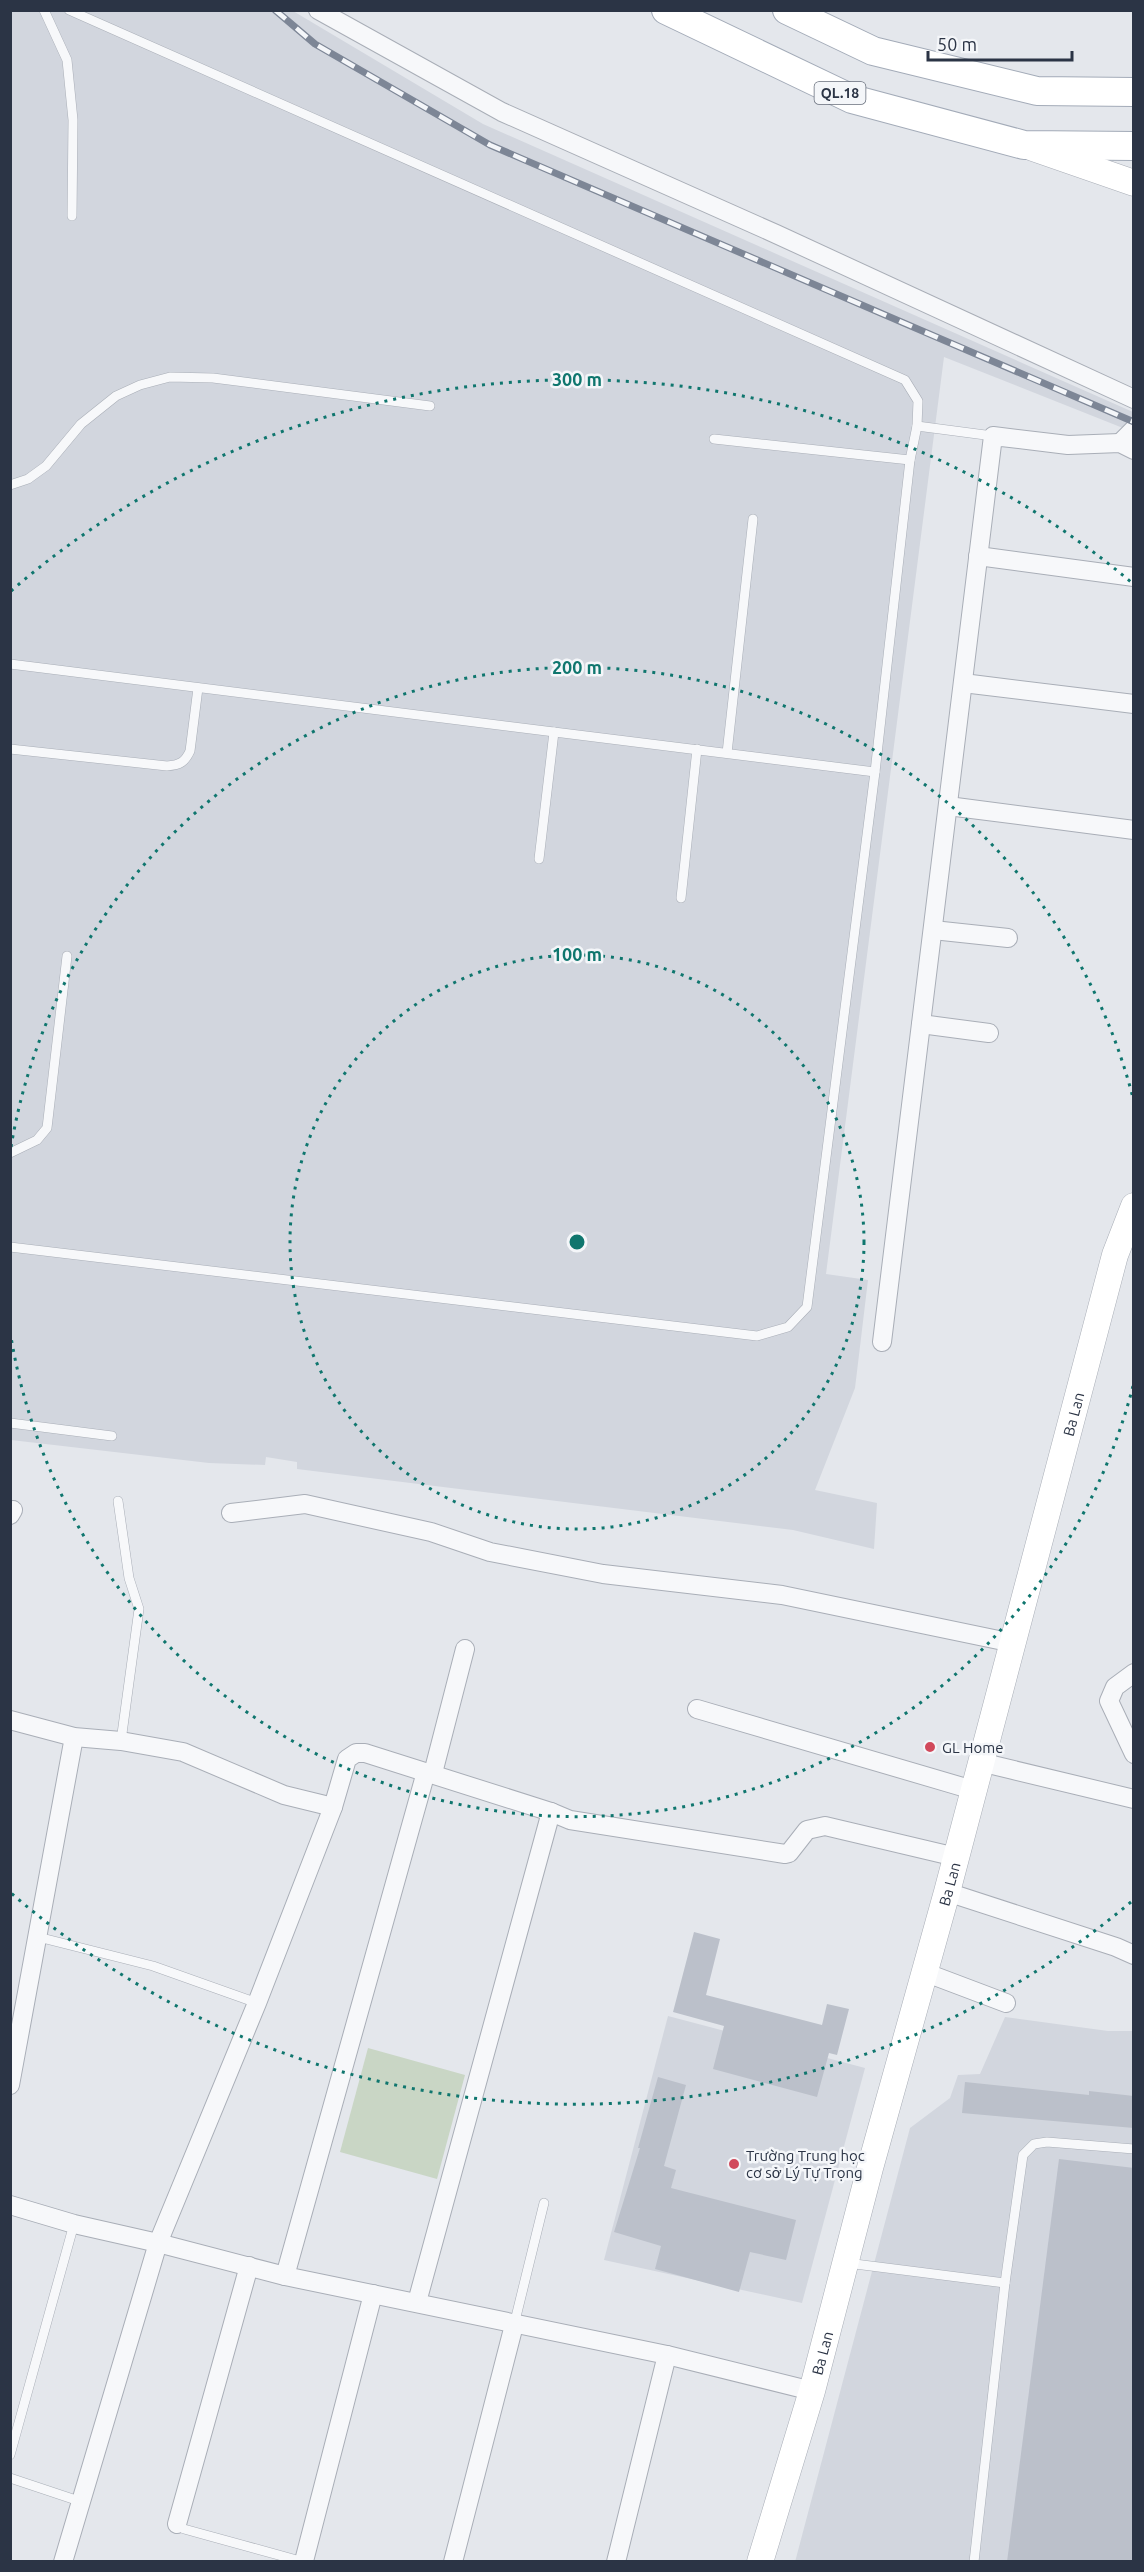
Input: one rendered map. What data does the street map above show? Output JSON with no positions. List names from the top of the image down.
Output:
{
  "streets": {
    "main road": ["QL.18"],
    "street": ["Ba Lan"]
  },
  "places": ["GL Home", "Trường Trung học cơ sở Lý Tự Trọng"],
  "scale_bar": "50 m",
  "rings": ["300 m", "200 m", "100 m"]
}
